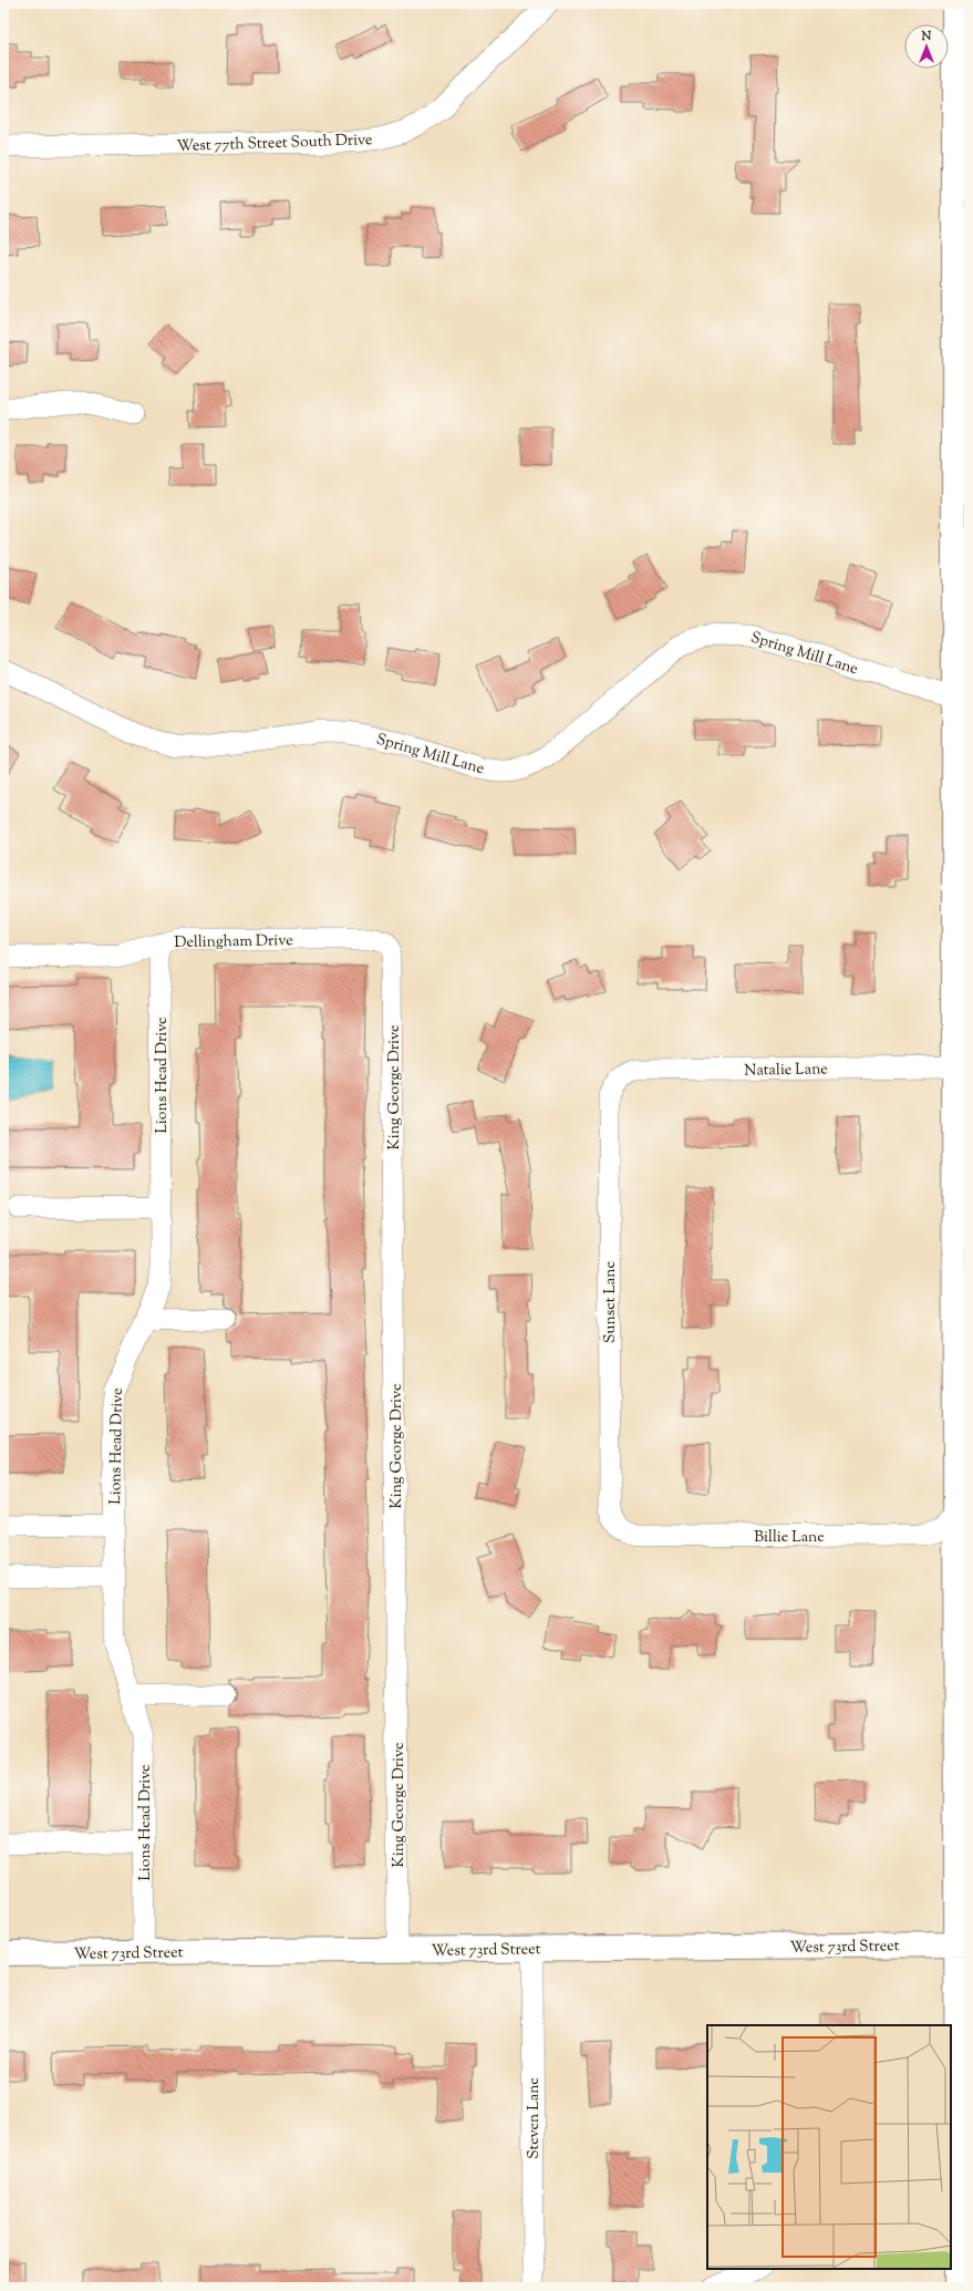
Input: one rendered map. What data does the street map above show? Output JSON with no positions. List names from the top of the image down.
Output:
{
  "streets": {
    "street": [
      "West 77th Street South Drive",
      "Spring Mill Lane",
      "Dellingham Drive",
      "Natalie Lane",
      "Lions Head Drive",
      "King George Drive",
      "Sunset Lane",
      "Billie Lane",
      "West 73rd Street",
      "Steven Lane"
    ]
  },
  "crossings": [
    ["Dellingham Drive", "Lions Head Drive"],
    ["Dellingham Drive", "King George Drive"],
    ["Natalie Lane", "Sunset Lane"],
    ["Lions Head Drive", "West 73rd Street"],
    ["King George Drive", "West 73rd Street"],
    ["Sunset Lane", "Billie Lane"],
    ["West 73rd Street", "Steven Lane"]
  ],
  "north": "top"
}
